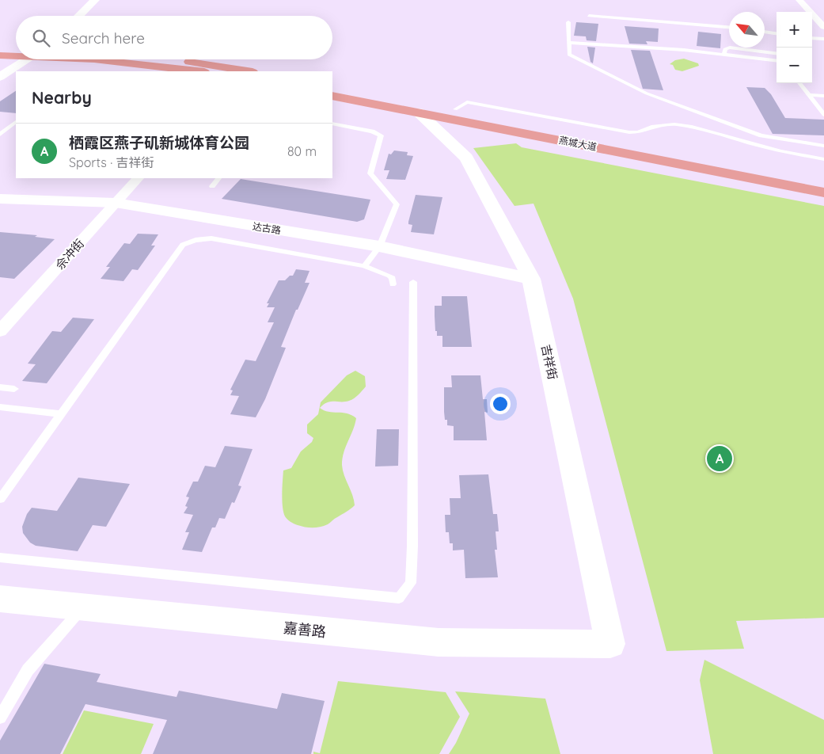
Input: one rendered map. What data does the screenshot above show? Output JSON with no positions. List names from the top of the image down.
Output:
{
  "streets": {
    "main road": ["燕城大道"],
    "street": [
      "达古路",
      "佘冲街",
      "吉祥街",
      "嘉善路"
    ]
  },
  "crossings": [
    ["燕城大道", "吉祥街"],
    ["达古路", "佘冲街"],
    ["达古路", "吉祥街"],
    ["吉祥街", "嘉善路"]
  ],
  "north": "top left",
  "page": {
    "map_buttons": ["+", "−"],
    "search": "Search here",
    "heading": "Nearby",
    "list": [
      {
        "mark": "A",
        "name": "栖霞区燕子矶新城体育公园",
        "note": "Sports · 吉祥街",
        "value": "80 m"
      }
    ],
    "pins": "A"
  }
}
